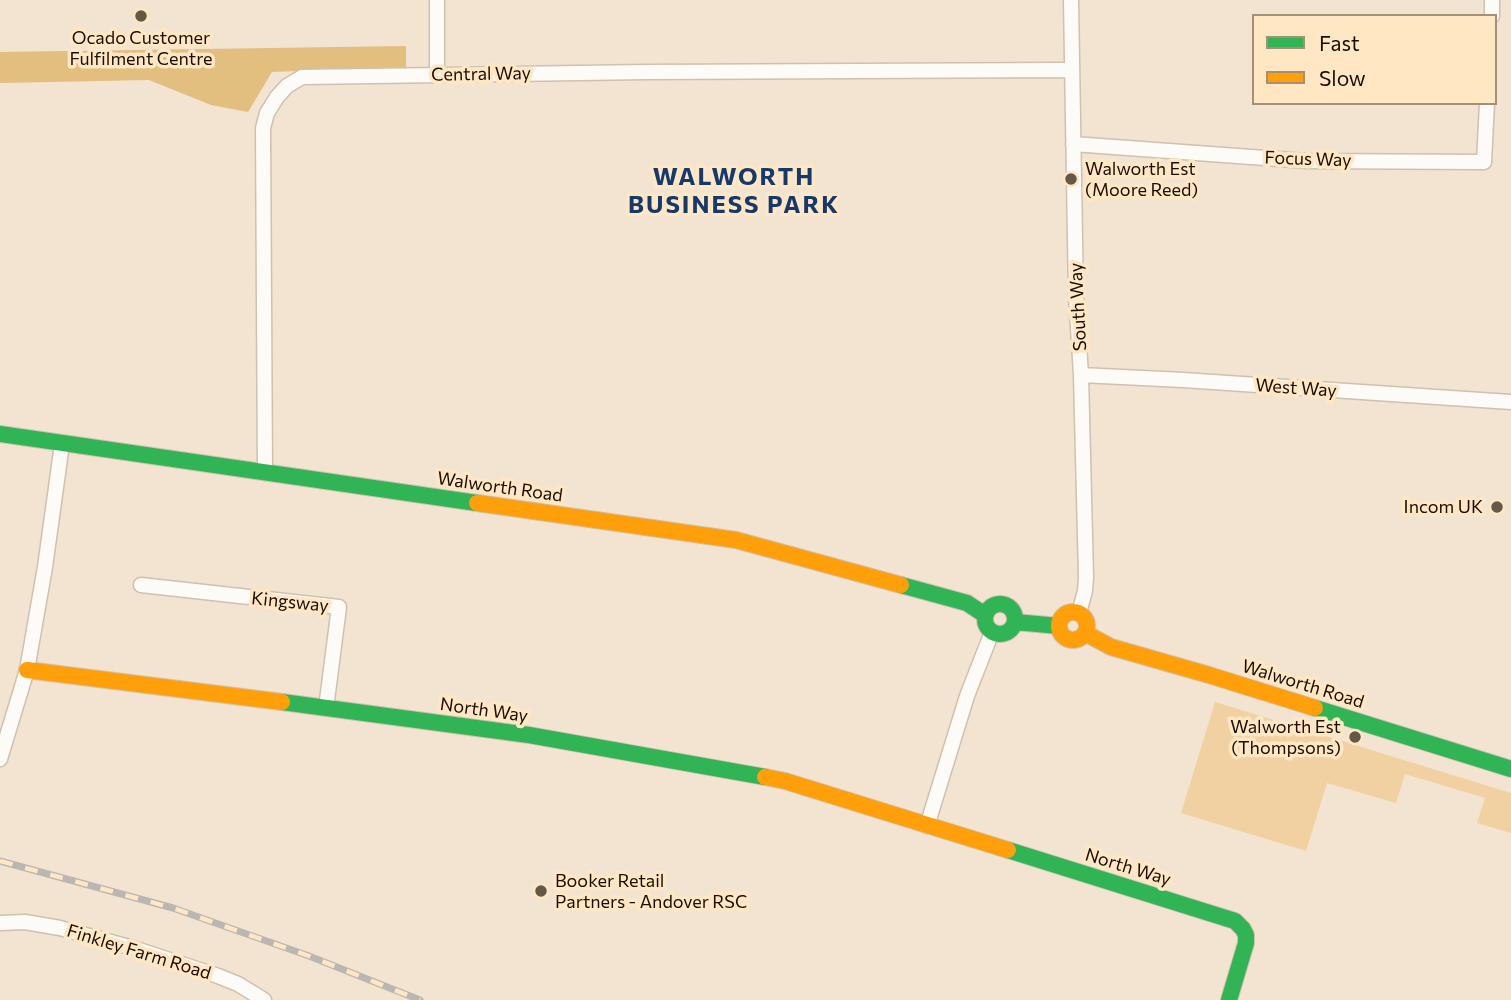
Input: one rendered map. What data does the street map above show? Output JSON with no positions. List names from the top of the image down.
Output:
{
  "streets": {
    "street": [
      "Central Way",
      "Focus Way",
      "South Way",
      "West Way",
      "Walworth Road",
      "Kingsway",
      "North Way",
      "Finkley Farm Road"
    ]
  },
  "crossings": [
    ["Central Way", "South Way"],
    ["Central Way", "Walworth Road"],
    ["Focus Way", "South Way"],
    ["South Way", "West Way"],
    ["South Way", "Walworth Road"],
    ["Kingsway", "North Way"]
  ],
  "districts": ["WALWORTH BUSINESS PARK"],
  "places": [
    "Ocado Customer Fulfilment Centre",
    "Walworth Est (Moore Reed)",
    "Incom UK",
    "Walworth Est (Thompsons)",
    "Booker Retail Partners - Andover RSC"
  ],
  "legend": ["Fast", "Slow"]
}
